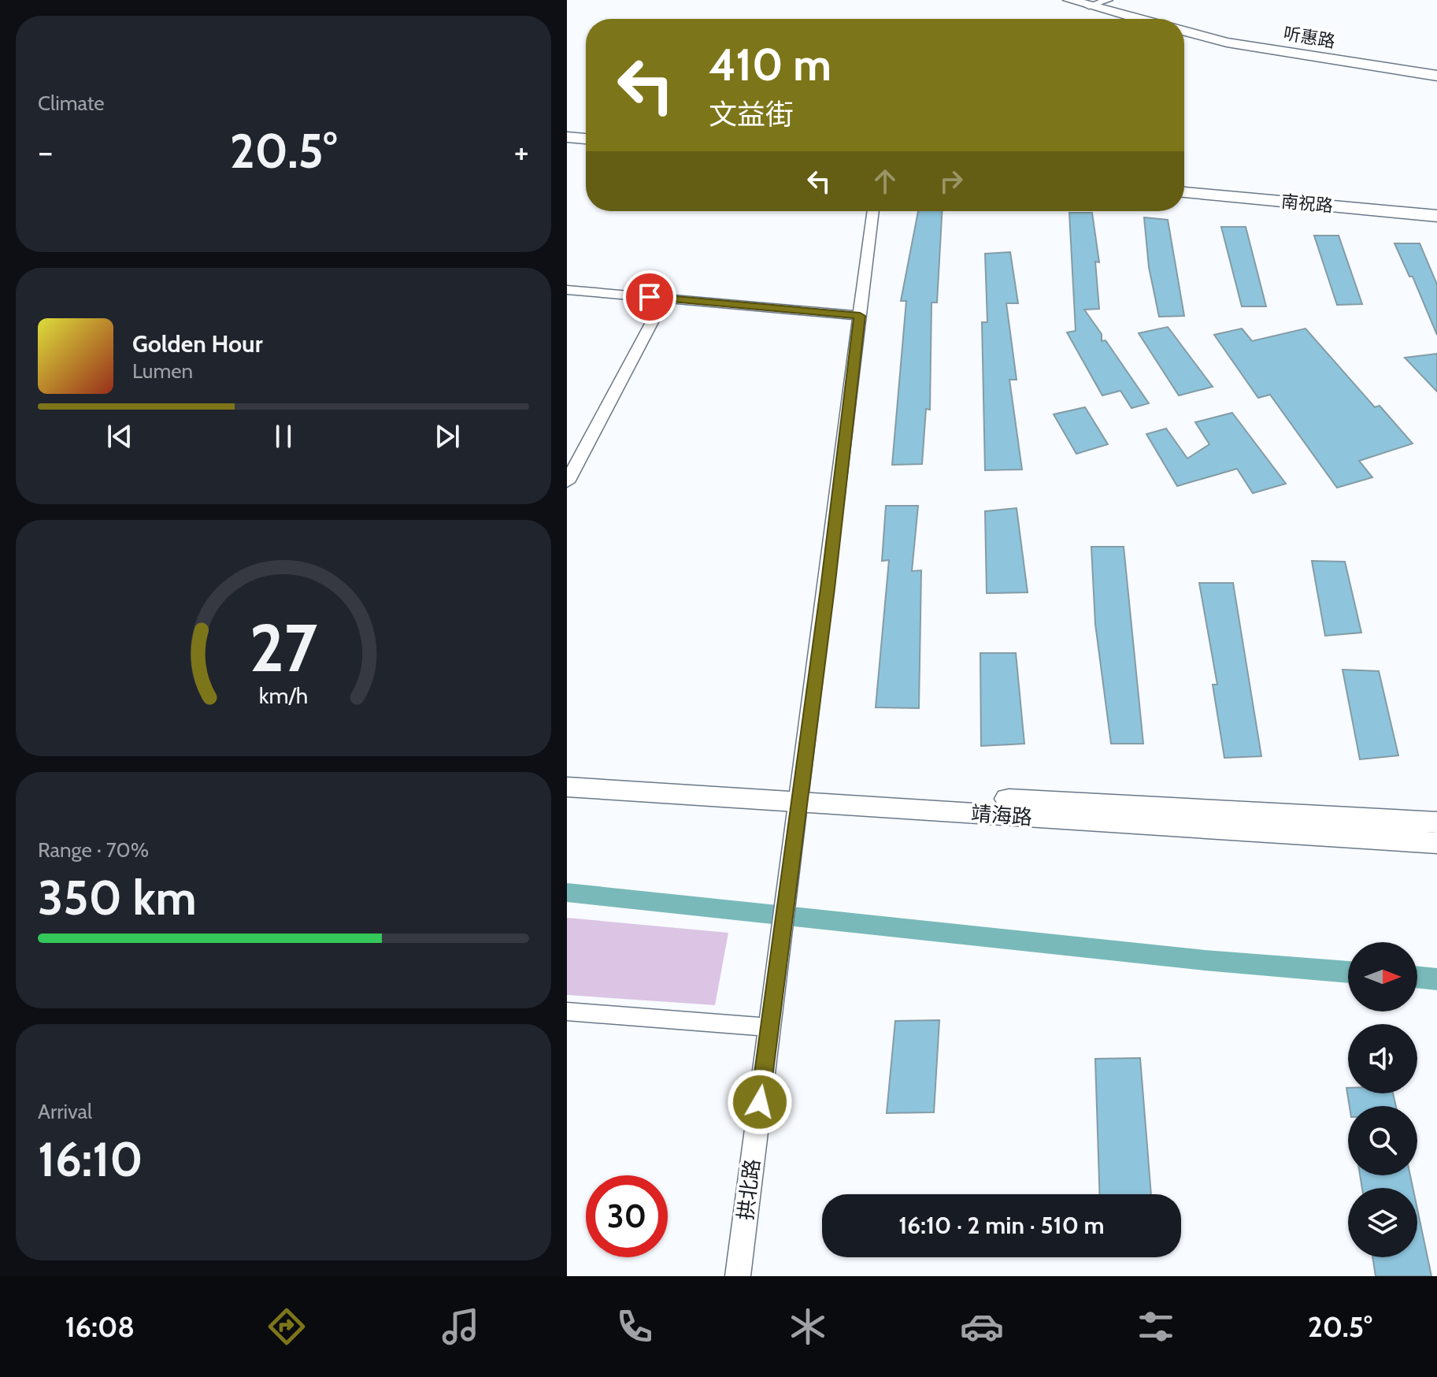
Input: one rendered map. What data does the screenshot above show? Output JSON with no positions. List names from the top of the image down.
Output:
{
  "streets": {
    "street": [
      "听惠路",
      "南祝路",
      "靖海路",
      "拱北路"
    ]
  },
  "crossings": [
    ["靖海路", "拱北路"]
  ],
  "north": "right",
  "page": {
    "tile": [
      "Climate",
      ["Range · 70%", "350 km"],
      ["Arrival", "16:10"]
    ],
    "turn": ["410 m", "文益街"],
    "heat": ["−", "20.5°", "+"],
    "song": ["Golden Hour", "Lumen"],
    "limit": "30",
    "trip": "16:10 · 2 min · 510 m",
    "tabs": ["16:08", "20.5°"],
    "gauge": ["27", "km/h"]
  }
}
